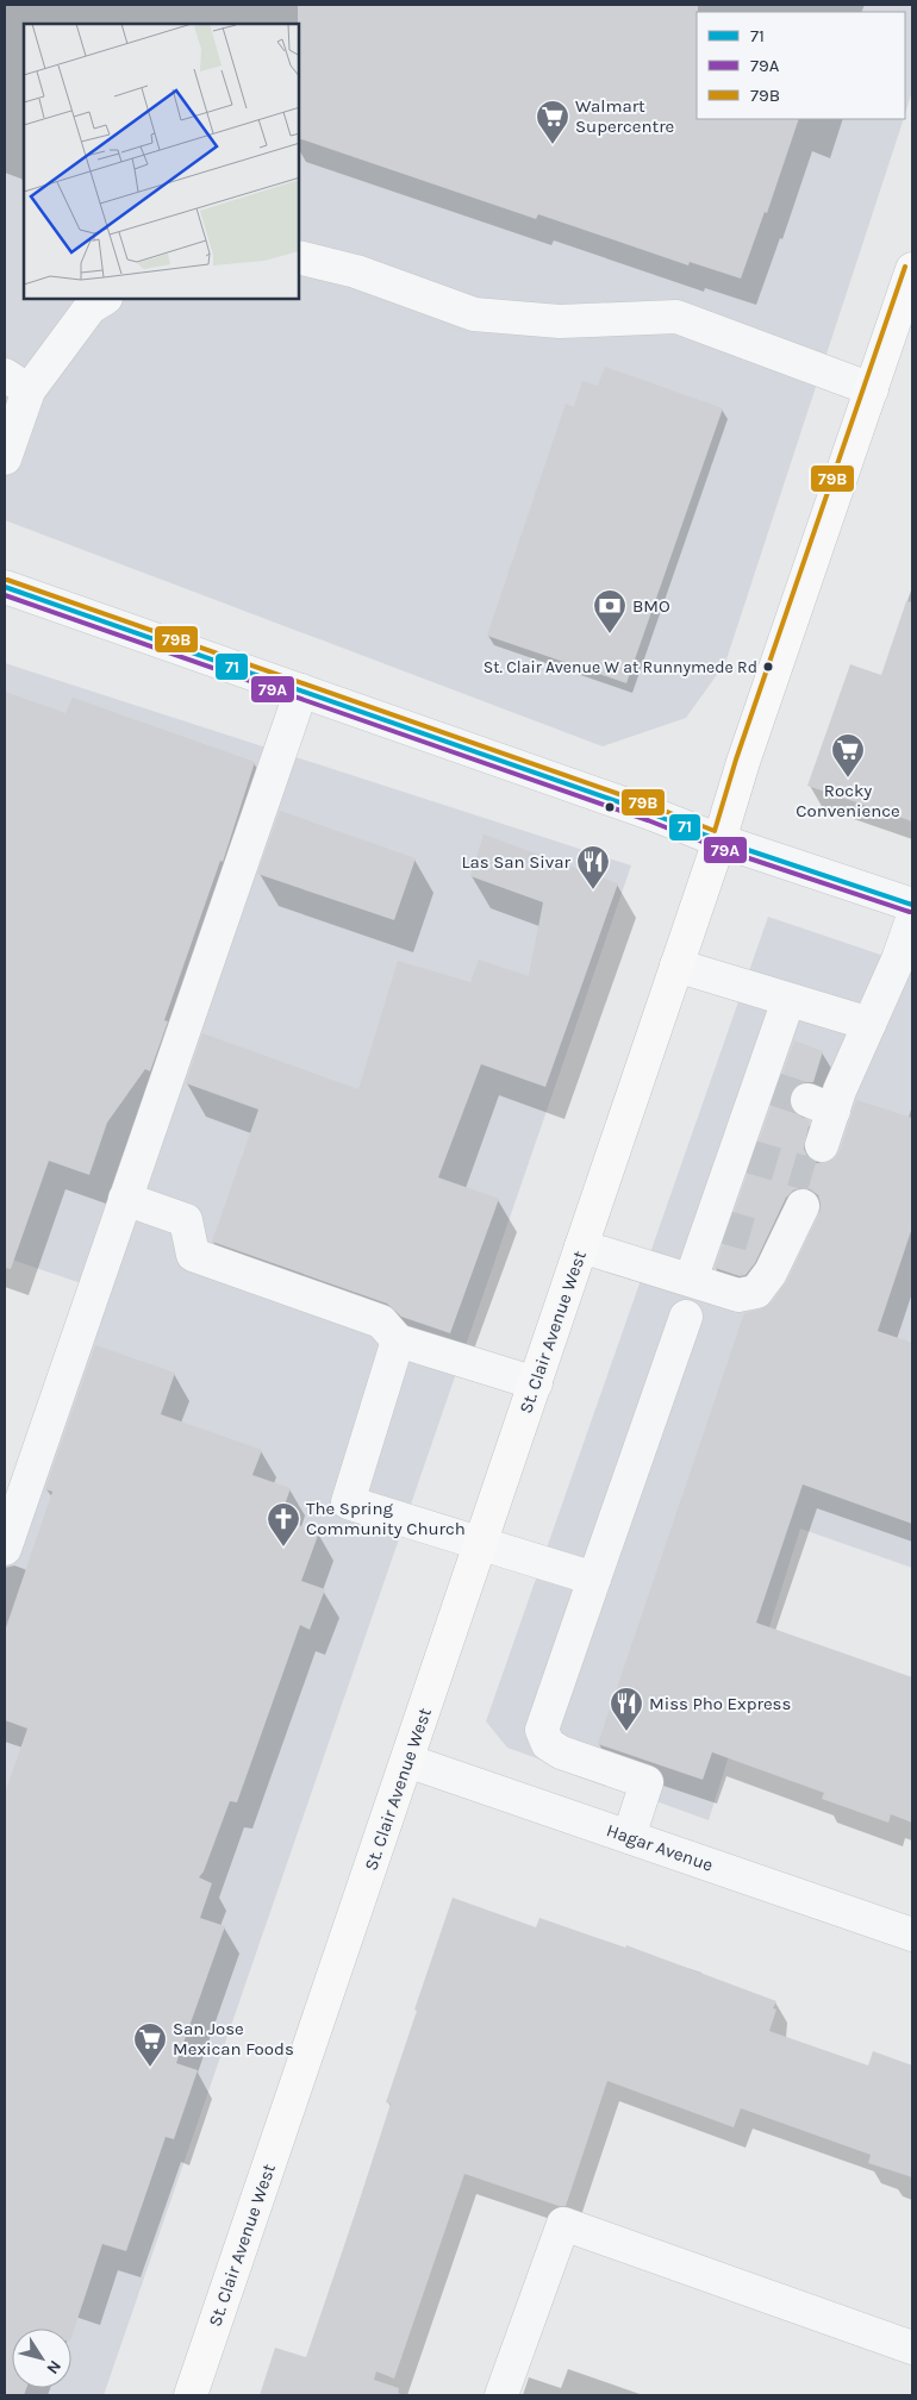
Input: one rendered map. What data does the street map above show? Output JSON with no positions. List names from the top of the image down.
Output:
{
  "streets": {
    "main road": ["St. Clair Avenue West"],
    "street": ["Hagar Avenue"]
  },
  "crossings": [
    ["St. Clair Avenue West", "Hagar Avenue"]
  ],
  "places": {
    "supermarket": ["Walmart Supercentre", "Rocky Convenience", "San Jose Mexican Foods"],
    "bank": ["BMO"],
    "other": ["St. Clair Avenue W at Runnymede Rd"],
    "restaurant": ["Las San Sivar", "Miss Pho Express"],
    "church": ["The Spring Community Church"]
  },
  "lines": ["transit line 79B", "transit line 71", "transit line 79A"],
  "legend": ["71", "79A", "79B"],
  "north": "bottom right"
}
